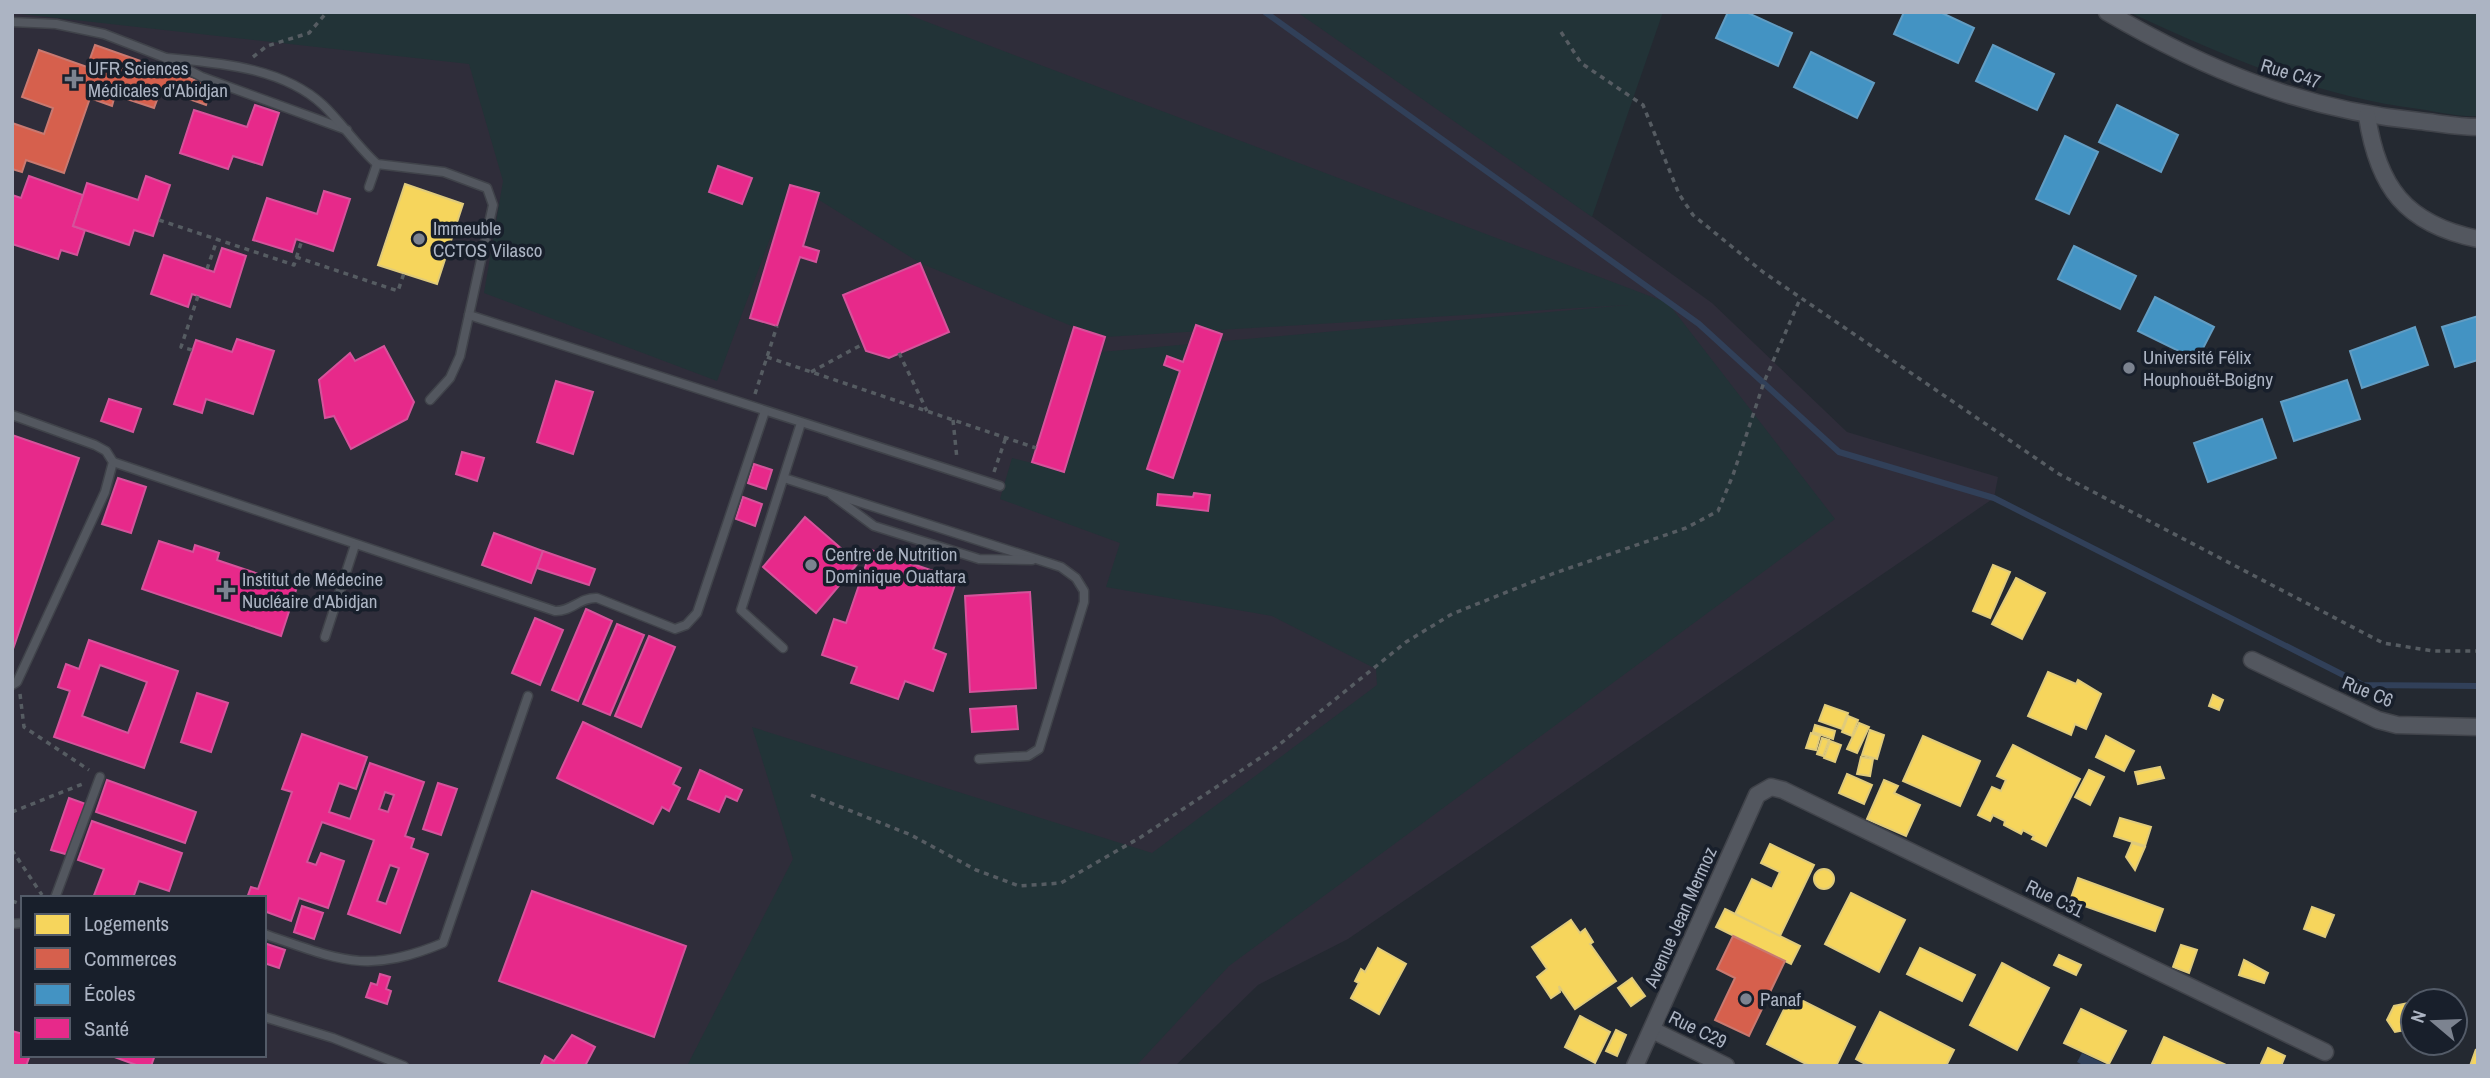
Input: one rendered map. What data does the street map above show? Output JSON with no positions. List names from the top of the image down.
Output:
{
  "streets": {
    "street": [
      "Rue C47",
      "Rue C6",
      "Rue C31",
      "Avenue Jean Mermoz",
      "Rue C29"
    ]
  },
  "crossings": [
    ["Rue C31", "Avenue Jean Mermoz"],
    ["Avenue Jean Mermoz", "Rue C29"]
  ],
  "places": {
    "health": ["UFR Sciences Médicales d'Abidjan", "Institut de Médecine Nucléaire d'Abidjan"],
    "other": [
      "Immeuble CCTOS Vilasco",
      "Université Félix Houphouët-Boigny",
      "Centre de Nutrition Dominique Ouattara",
      "Panaf"
    ]
  },
  "legend": [
    "Logements",
    "Commerces",
    "Écoles",
    "Santé"
  ],
  "north": "left"
}
